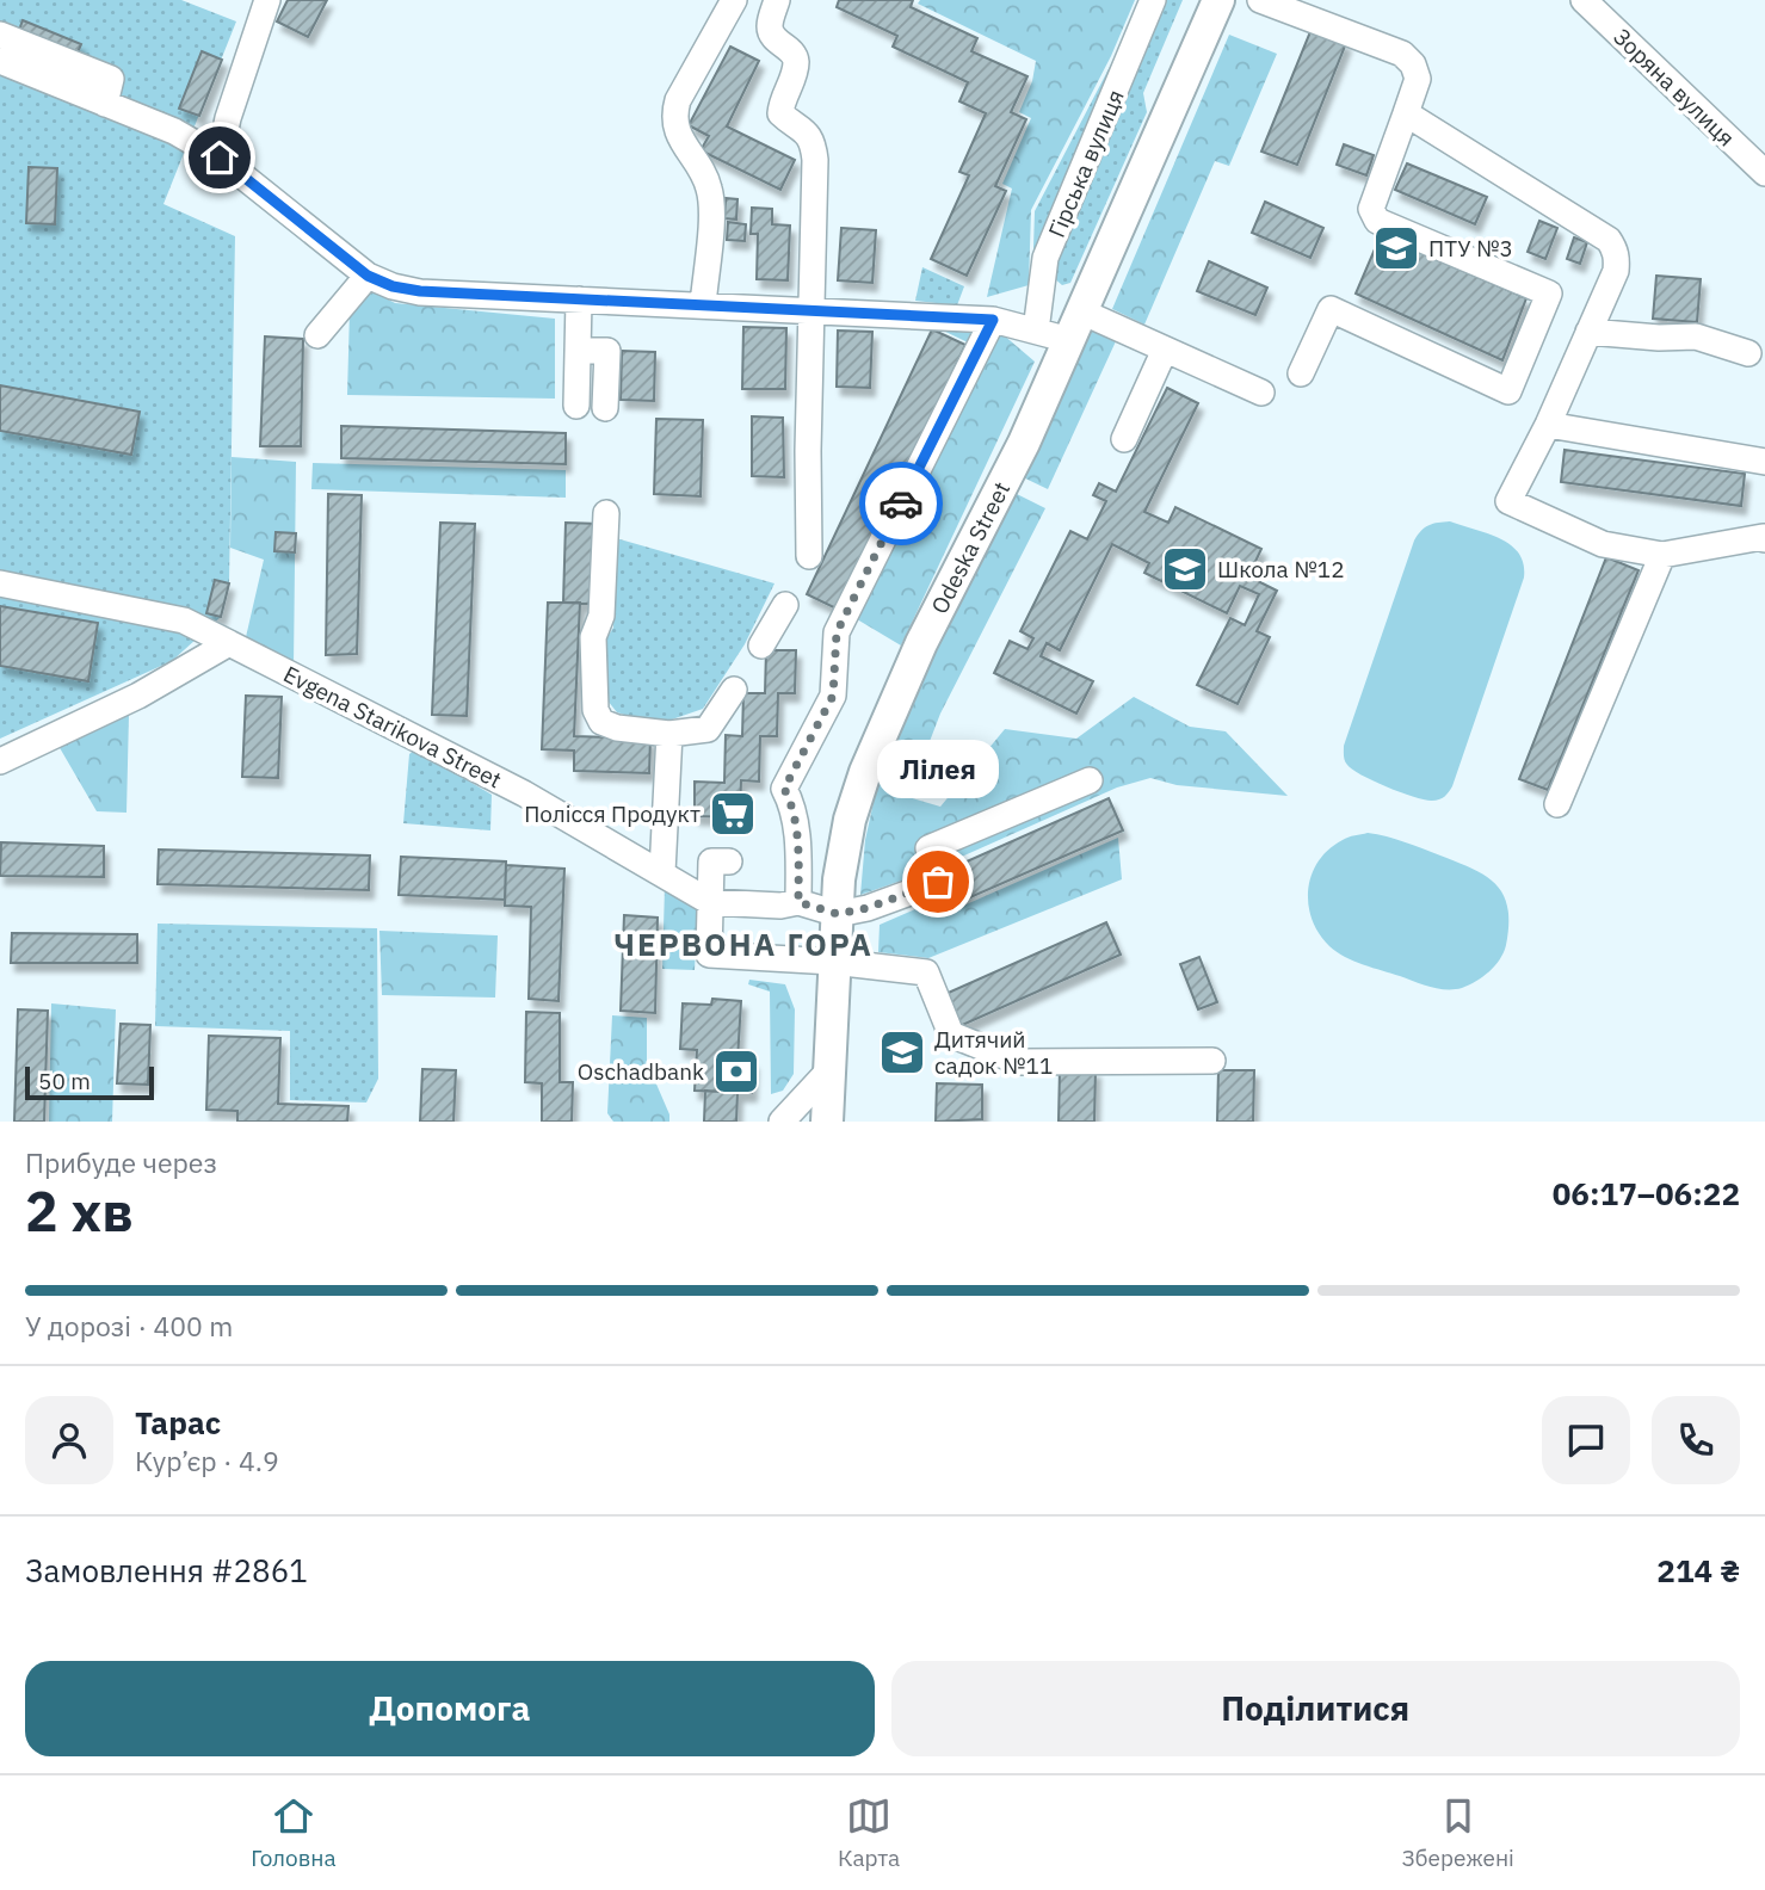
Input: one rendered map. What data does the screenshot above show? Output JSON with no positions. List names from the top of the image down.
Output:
{
  "streets": {
    "main road": ["Odeska Street"],
    "street": ["Зоряна вулиця", "Гірська вулиця", "Evgena Starikova Street"]
  },
  "crossings": [
    ["Odeska Street", "Evgena Starikova Street"]
  ],
  "districts": ["ЧЕРВОНА ГОРА"],
  "places": {
    "school or university": ["ПТУ №3", "Школа №12", "Дитячий садок №11"],
    "supermarket": ["Полісся Продукт"],
    "other": ["Лілея"],
    "bank": ["Oschadbank"]
  },
  "scale_bar": "50 m",
  "page": {
    "bubble": "Лілея",
    "scale": "50 m",
    "heading": ["2 хв", "Прибуде через", "06:17–06:22"],
    "panel": [
      "Тарас",
      "Кур’єр · 4.9",
      "Замовлення #2861",
      "214 ₴"
    ],
    "bar": "У дорозі · 400 m",
    "buttons": ["Допомога", "Поділитися"],
    "tabs": ["Головна", "Карта", "Збережені"]
  }
}
